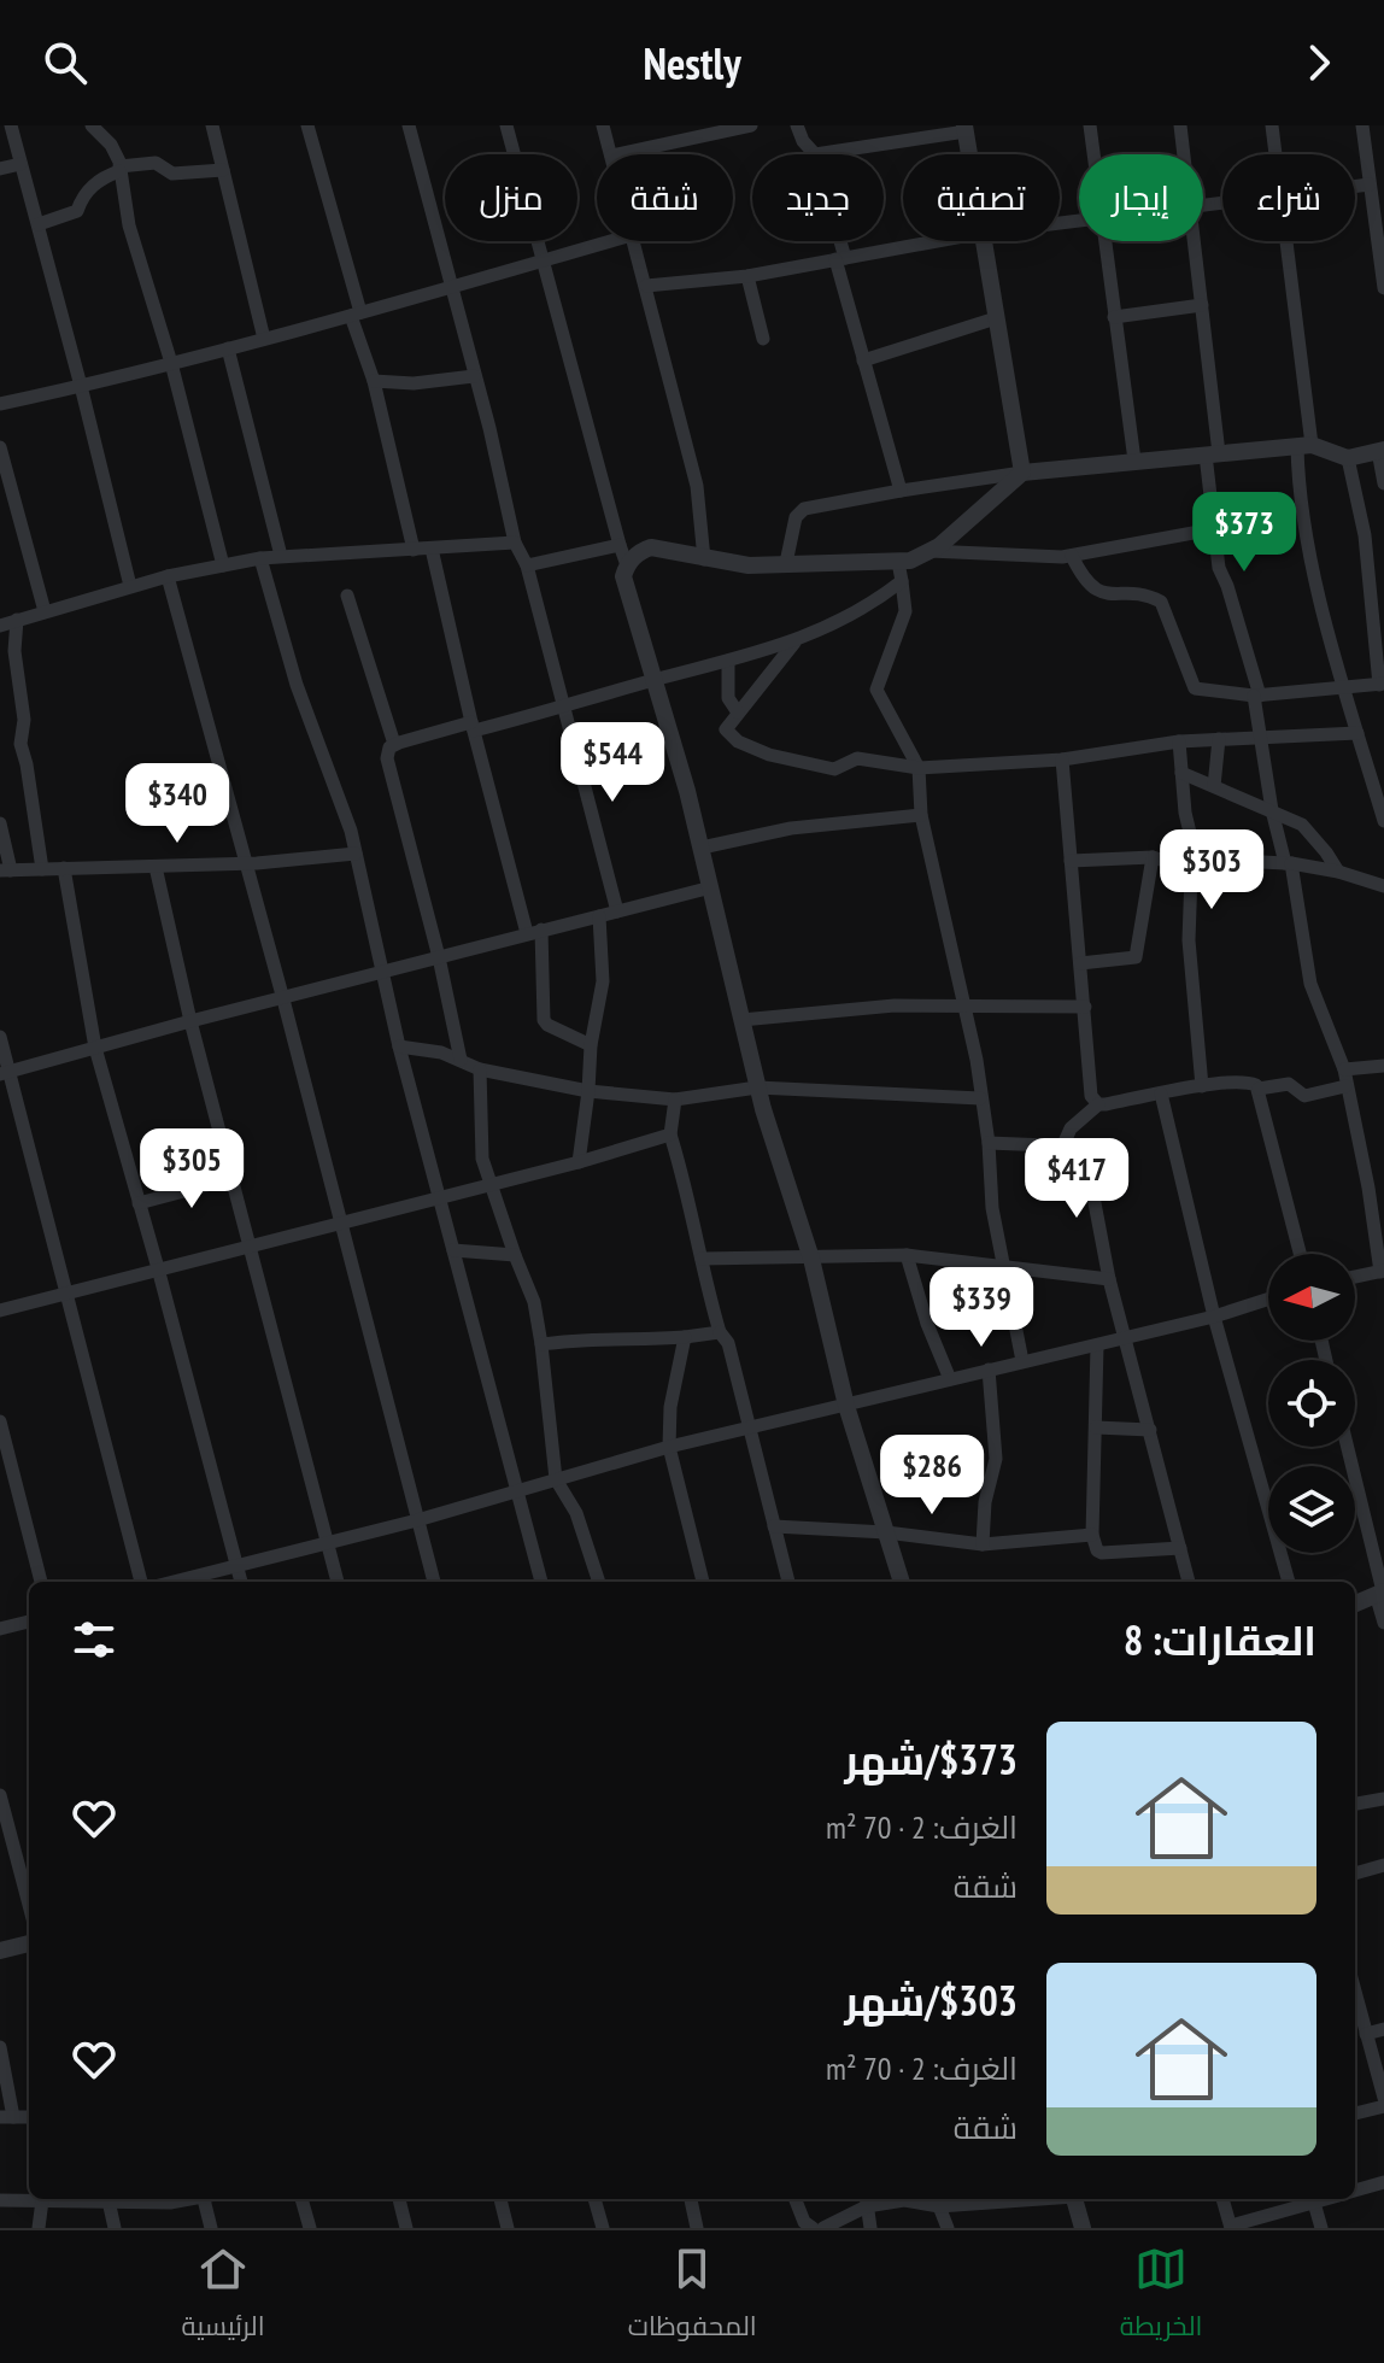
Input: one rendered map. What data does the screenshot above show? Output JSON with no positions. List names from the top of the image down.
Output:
{
  "north": "left",
  "page": {
    "header": "Nestly",
    "chip": [
      "شراء",
      "إيجار",
      "تصفية",
      "جديد",
      "شقة",
      "منزل"
    ],
    "price": [
      "$373",
      "$544",
      "$340",
      "$303",
      "$305",
      "$417",
      "$339",
      "$286"
    ],
    "heading": "العقارات: 8",
    "list": [
      {
        "name": "$373/شهر",
        "note": "الغرف: 2 · 70 m² · شقة"
      },
      {
        "name": "$303/شهر",
        "note": "الغرف: 2 · 70 m² · شقة"
      }
    ],
    "tabs": ["الخريطة", "المحفوظات", "الرئيسية"]
  }
}
